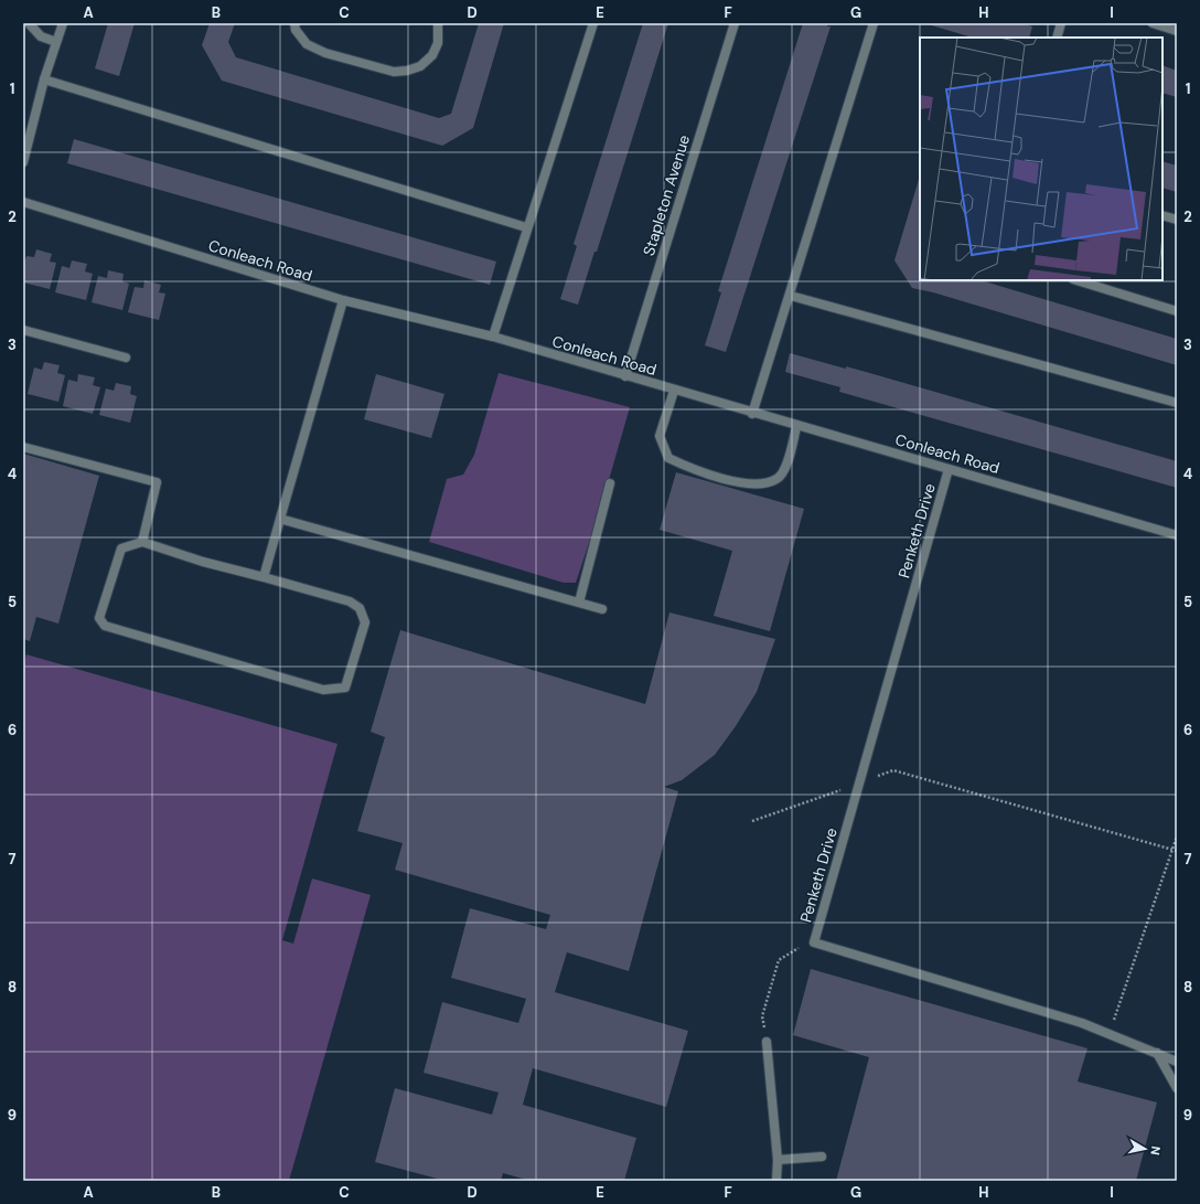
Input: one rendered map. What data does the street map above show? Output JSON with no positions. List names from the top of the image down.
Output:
{
  "streets": {
    "street": ["Stapleton Avenue", "Conleach Road", "Penketh Drive"]
  },
  "crossings": [
    ["Stapleton Avenue", "Conleach Road"],
    ["Conleach Road", "Penketh Drive"]
  ],
  "north": "right",
  "grid": {
    "columns": [
      "A",
      "B",
      "C",
      "D",
      "E",
      "F",
      "G",
      "H",
      "I"
    ],
    "rows": [
      "1",
      "2",
      "3",
      "4",
      "5",
      "6",
      "7",
      "8",
      "9"
    ]
  }
}
